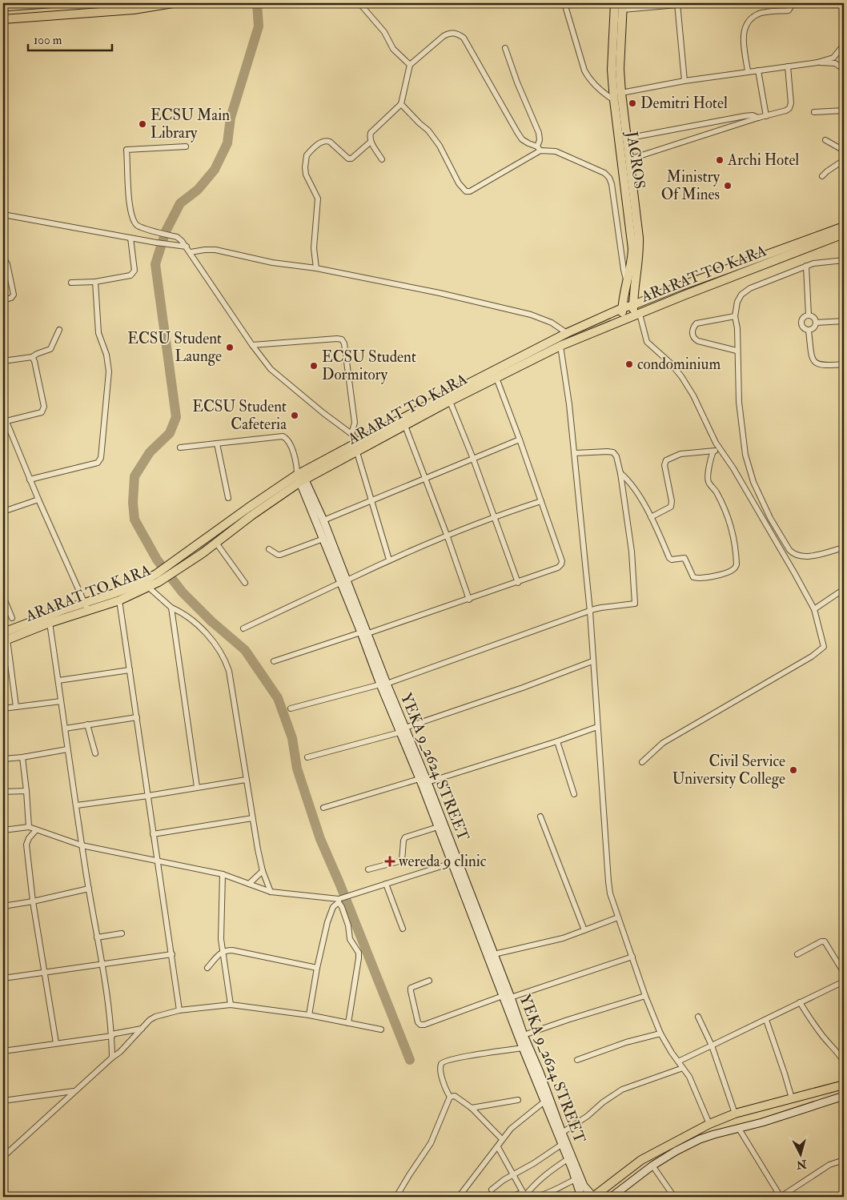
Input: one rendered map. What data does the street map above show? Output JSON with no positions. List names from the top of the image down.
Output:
{
  "streets": {
    "main road": ["JACROS", "ARARAT TO KARA", "YEKA 9_2624 STREET"]
  },
  "crossings": [
    ["JACROS", "ARARAT TO KARA"],
    ["ARARAT TO KARA", "YEKA 9_2624 STREET"]
  ],
  "places": {
    "other": [
      "Demitri Hotel",
      "ECSU Main Library",
      "Archi Hotel",
      "Ministry Of Mines",
      "ECSU Student Launge",
      "condominium",
      "ECSU Student Dormitory",
      "ECSU Student Cafeteria",
      "Civil Service University College"
    ],
    "health": ["wereda 9 clinic"]
  },
  "scale_bar": "100 m",
  "north": "bottom"
}
